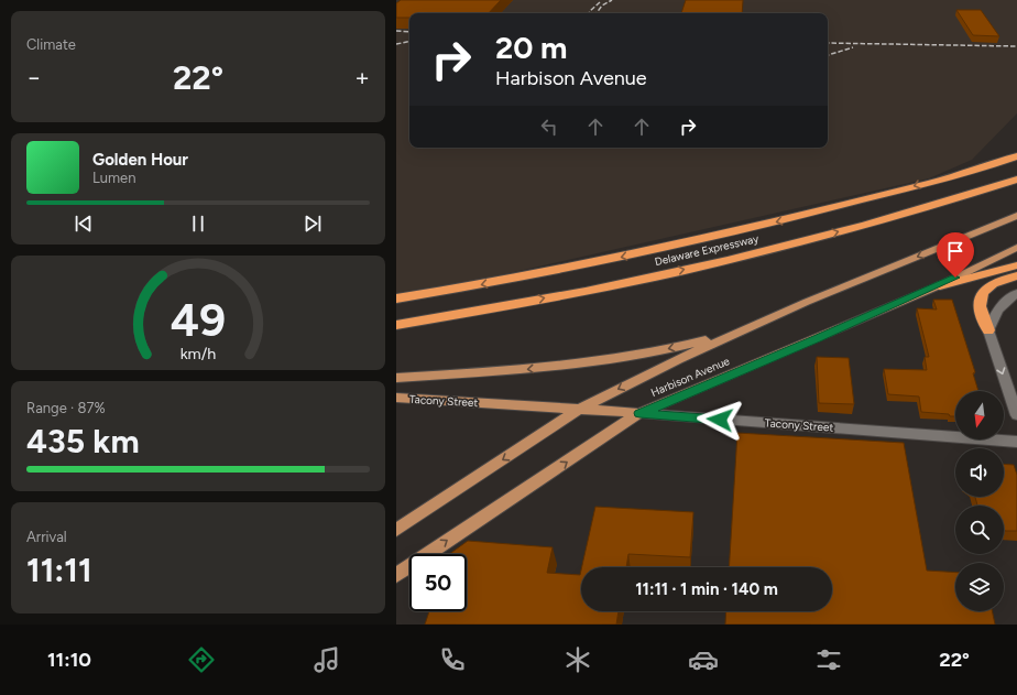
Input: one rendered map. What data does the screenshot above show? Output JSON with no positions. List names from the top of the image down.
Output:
{
  "streets": {
    "highway": ["Delaware Expressway"],
    "main road": ["Harbison Avenue", "Tacony Street"]
  },
  "crossings": [
    ["Harbison Avenue", "Tacony Street"]
  ],
  "north": "bottom",
  "page": {
    "tile": [
      "Climate",
      ["Range · 87%", "435 km"],
      ["Arrival", "11:11"]
    ],
    "turn": ["20 m", "Harbison Avenue"],
    "heat": ["−", "22°", "+"],
    "song": ["Golden Hour", "Lumen"],
    "limit": "50",
    "trip": "11:11 · 1 min · 140 m",
    "tabs": ["11:10", "22°"],
    "gauge": ["49", "km/h"]
  }
}
